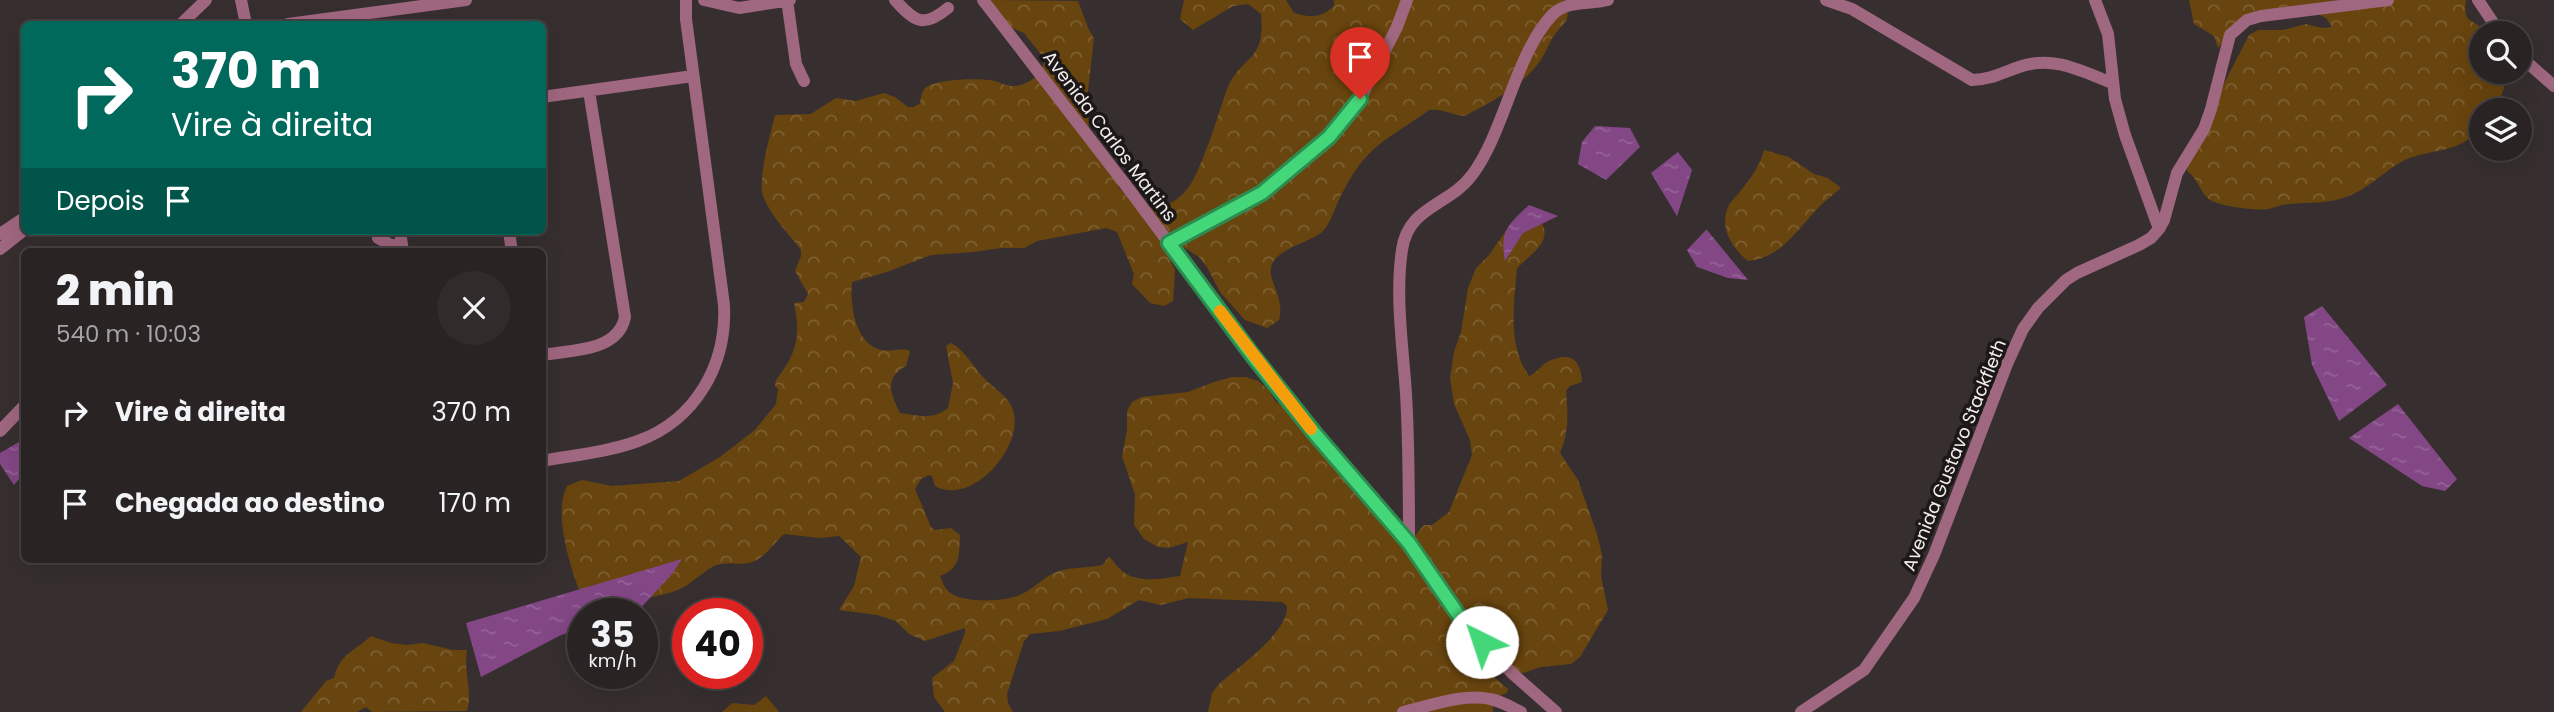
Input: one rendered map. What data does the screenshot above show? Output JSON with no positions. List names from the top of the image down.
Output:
{
  "streets": {
    "street": ["Avenida Carlos Martins", "Avenida Gustavo Stackfleth"]
  },
  "page": {
    "turn": ["370 m", "Vire à direita"],
    "then": "Depois",
    "heading": ["2 min", "540 m · 10:03"],
    "list": [
      {
        "name": "Vire à direita",
        "value": "370 m"
      },
      {
        "name": "Chegada ao destino",
        "value": "170 m"
      }
    ],
    "speed": "35 km/h",
    "limit": "40"
  }
}
